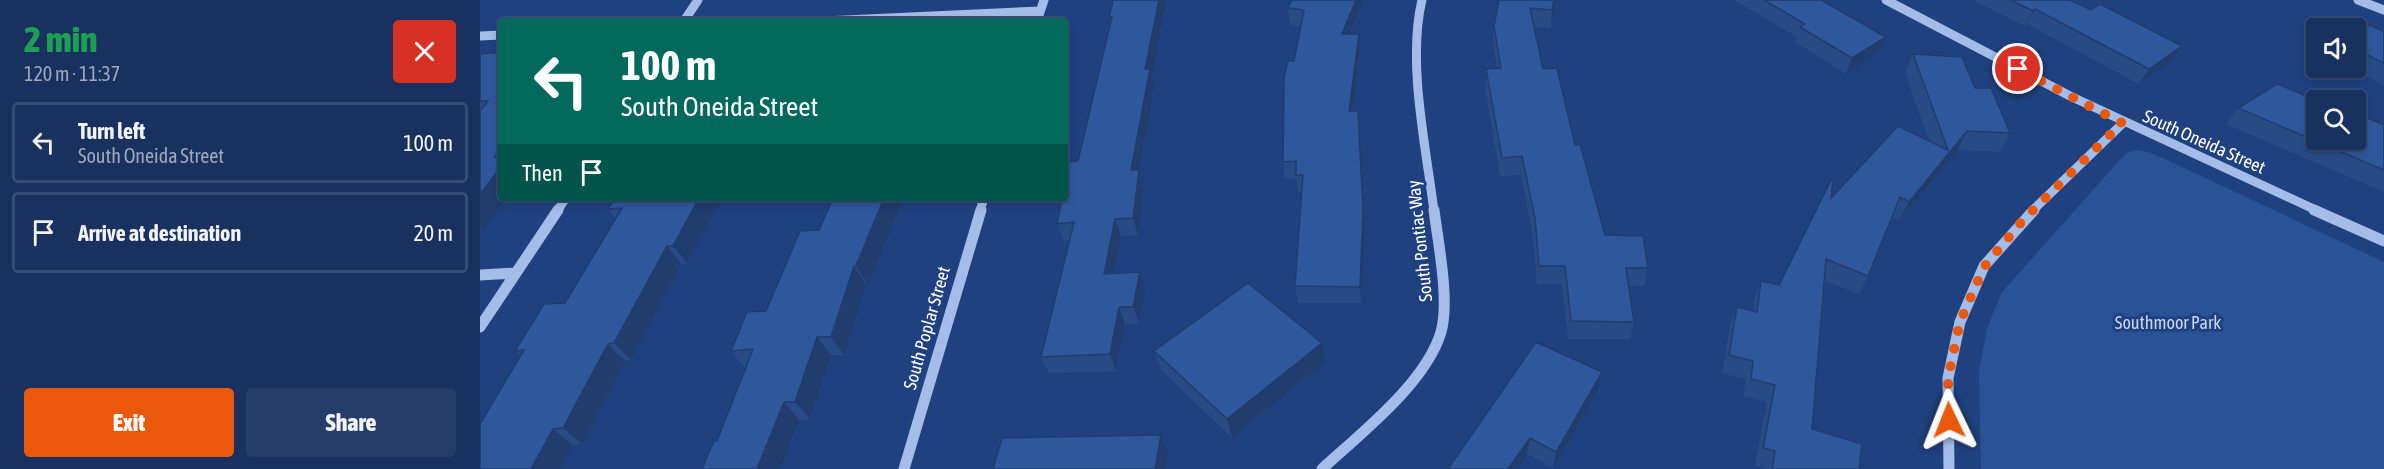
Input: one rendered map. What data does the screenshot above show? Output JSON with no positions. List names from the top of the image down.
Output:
{
  "streets": {
    "street": ["South Oneida Street", "South Pontiac Way", "South Poplar Street"]
  },
  "parks": ["Southmoor Park"],
  "page": {
    "heading": ["2 min", "120 m · 11:37"],
    "turn": ["100 m", "South Oneida Street"],
    "list": [
      {
        "name": "Turn left",
        "note": "South Oneida Street",
        "value": "100 m"
      },
      {
        "name": "Arrive at destination",
        "value": "20 m"
      }
    ],
    "then": "Then",
    "buttons": ["Exit", "Share"]
  }
}
